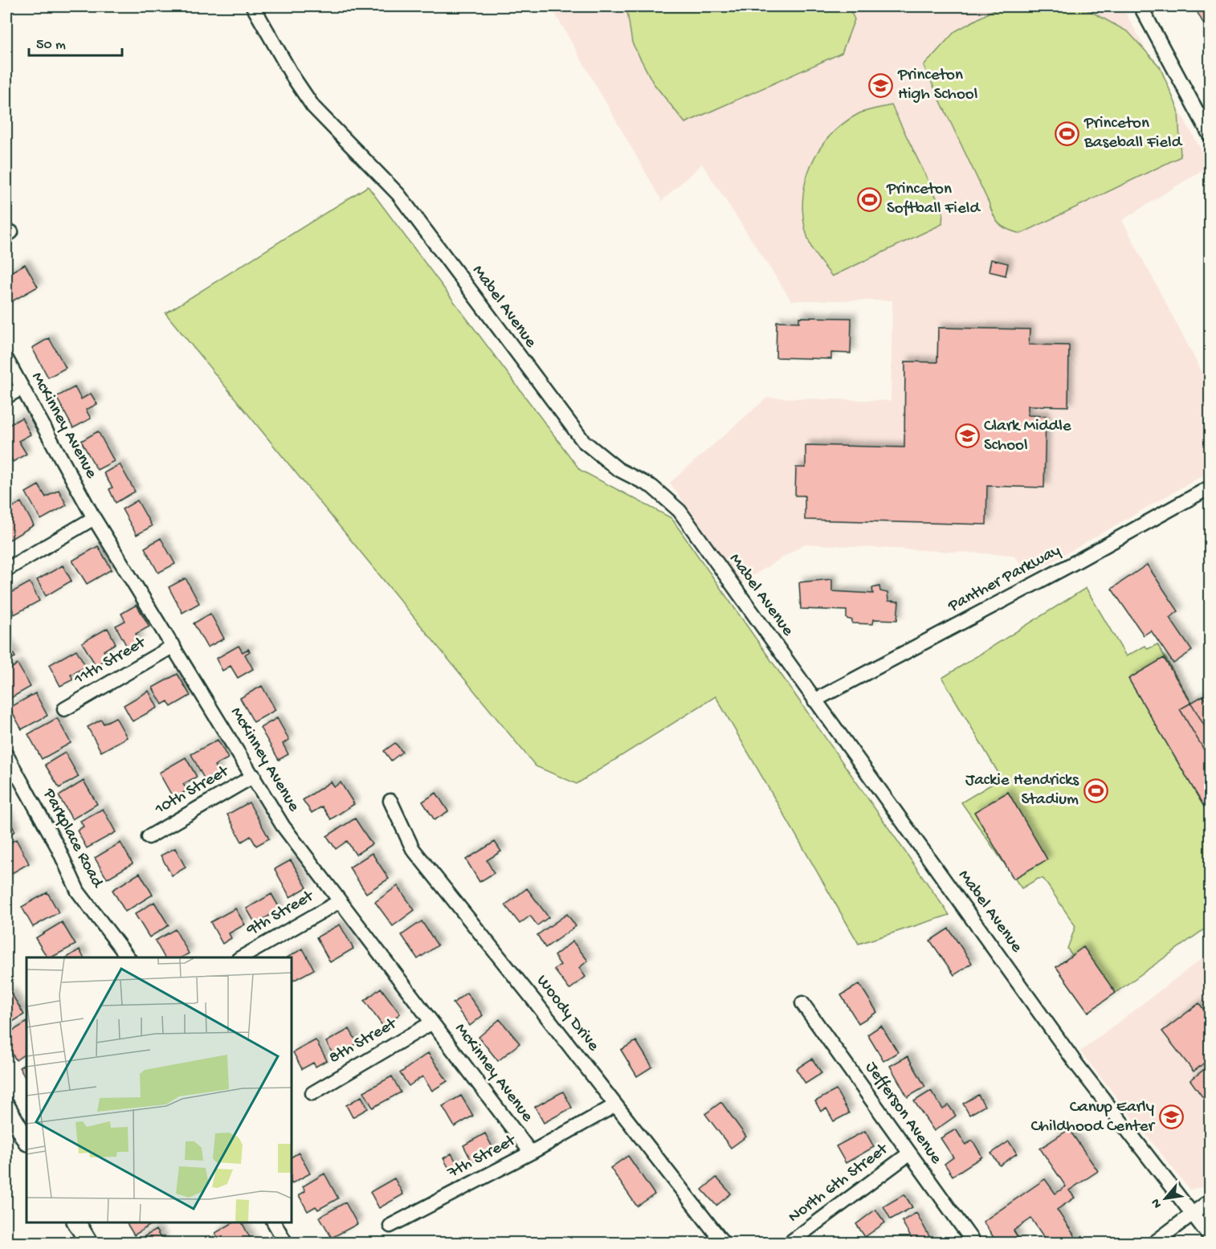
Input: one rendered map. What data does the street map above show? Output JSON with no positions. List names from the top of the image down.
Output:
{
  "streets": {
    "street": [
      "Mabel Avenue",
      "McKinney Avenue",
      "Panther Parkway",
      "11th Street",
      "10th Street",
      "Parkplace Road",
      "9th Street",
      "Woody Drive",
      "8th Street",
      "Jefferson Avenue",
      "7th Street",
      "North 6th Street"
    ]
  },
  "crossings": [
    ["Mabel Avenue", "Panther Parkway"],
    ["McKinney Avenue", "11th Street"],
    ["McKinney Avenue", "10th Street"],
    ["McKinney Avenue", "9th Street"],
    ["McKinney Avenue", "8th Street"],
    ["McKinney Avenue", "7th Street"],
    ["Woody Drive", "7th Street"],
    ["Jefferson Avenue", "North 6th Street"]
  ],
  "places": {
    "school or university": ["Princeton High School", "Clark Middle School", "Canup Early Childhood Center"],
    "sports": ["Princeton Baseball Field", "Princeton Softball Field", "Jackie Hendricks Stadium"]
  },
  "scale_bar": "50 m",
  "north": "bottom left"
}
